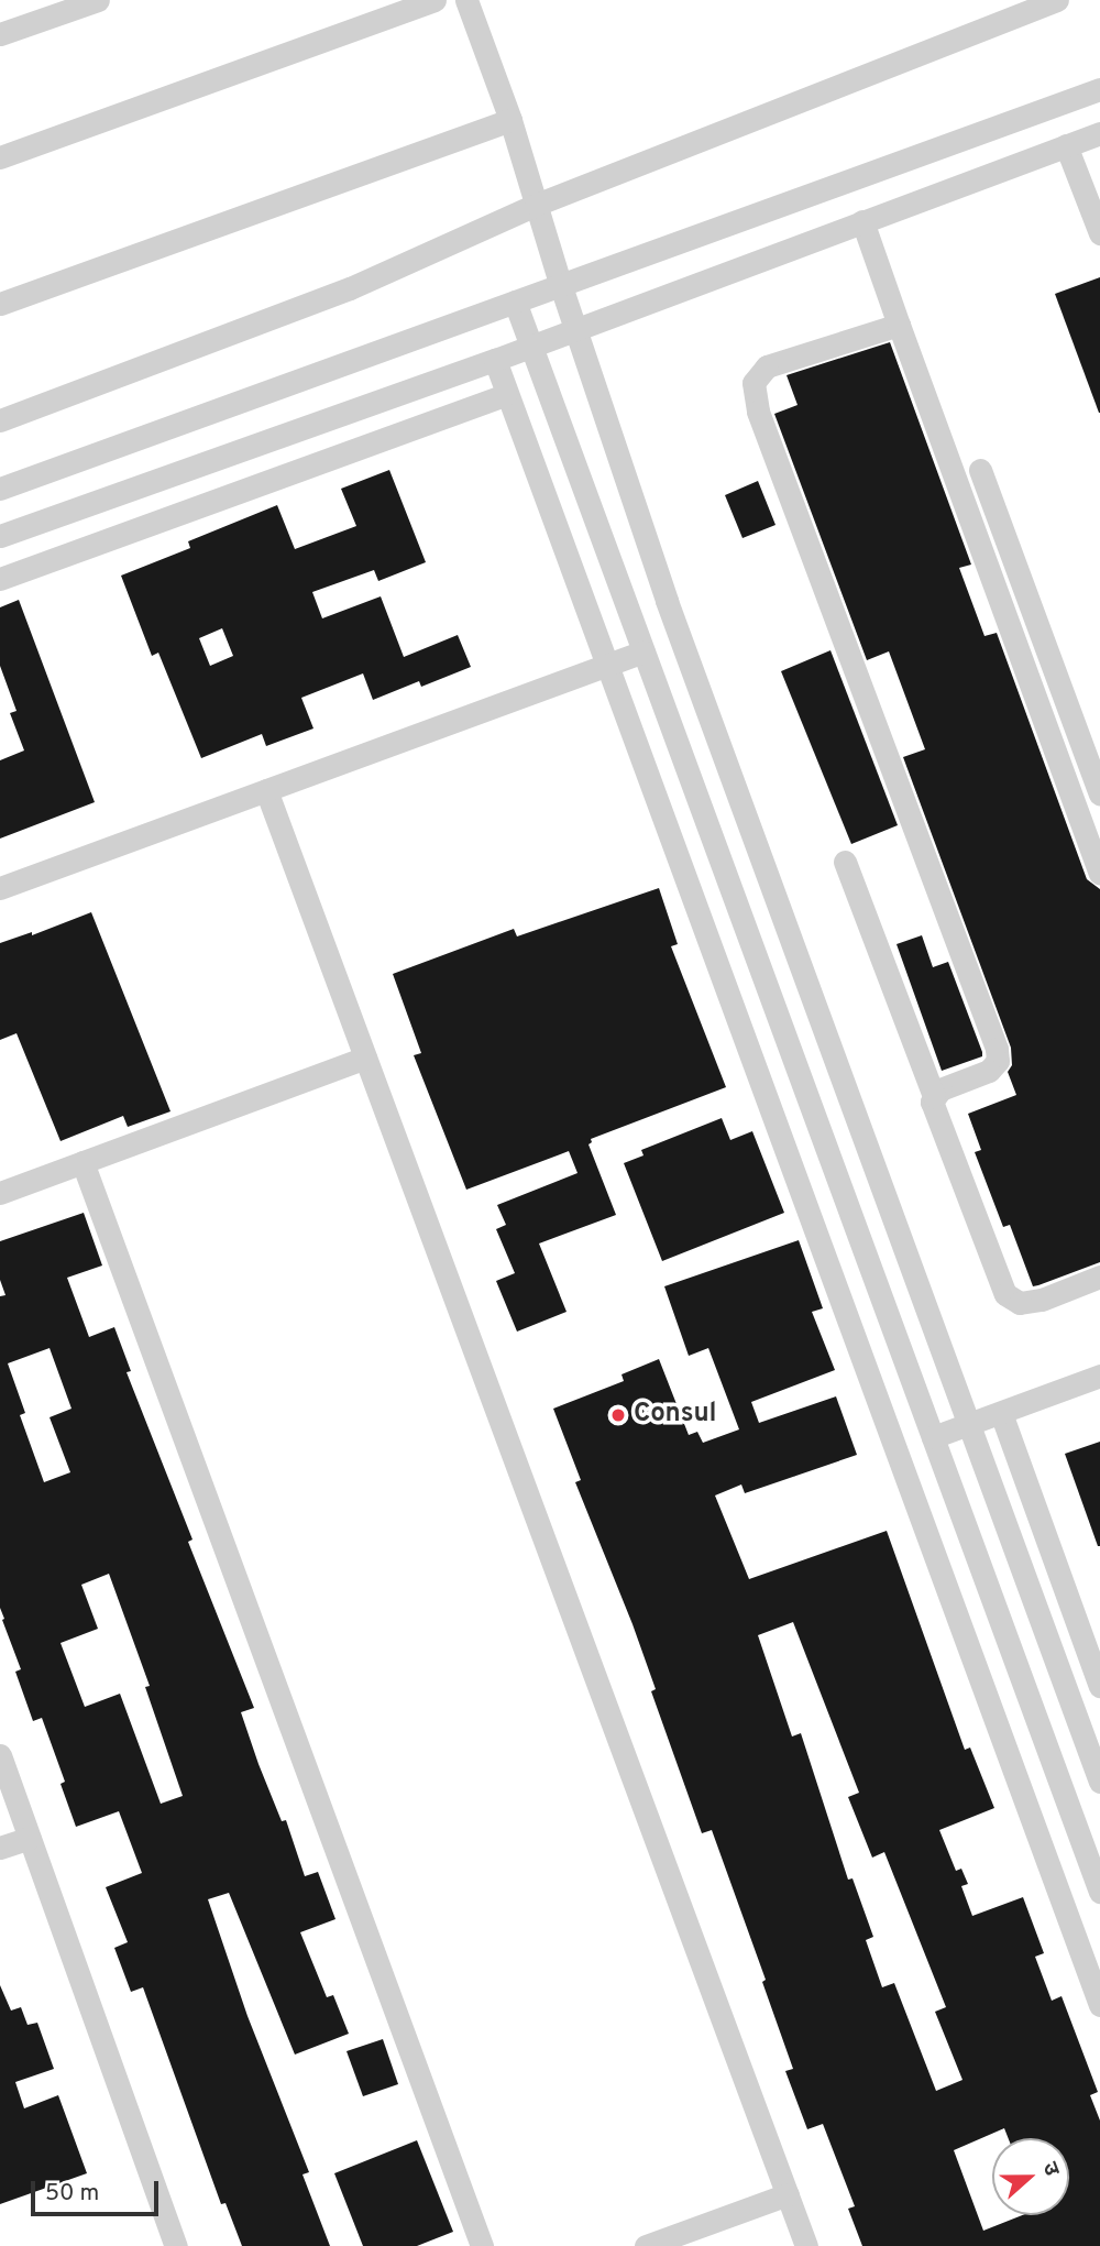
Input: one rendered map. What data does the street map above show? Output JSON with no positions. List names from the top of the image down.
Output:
{
  "places": ["Consul"],
  "scale_bar": "50 m",
  "north": "right"
}
